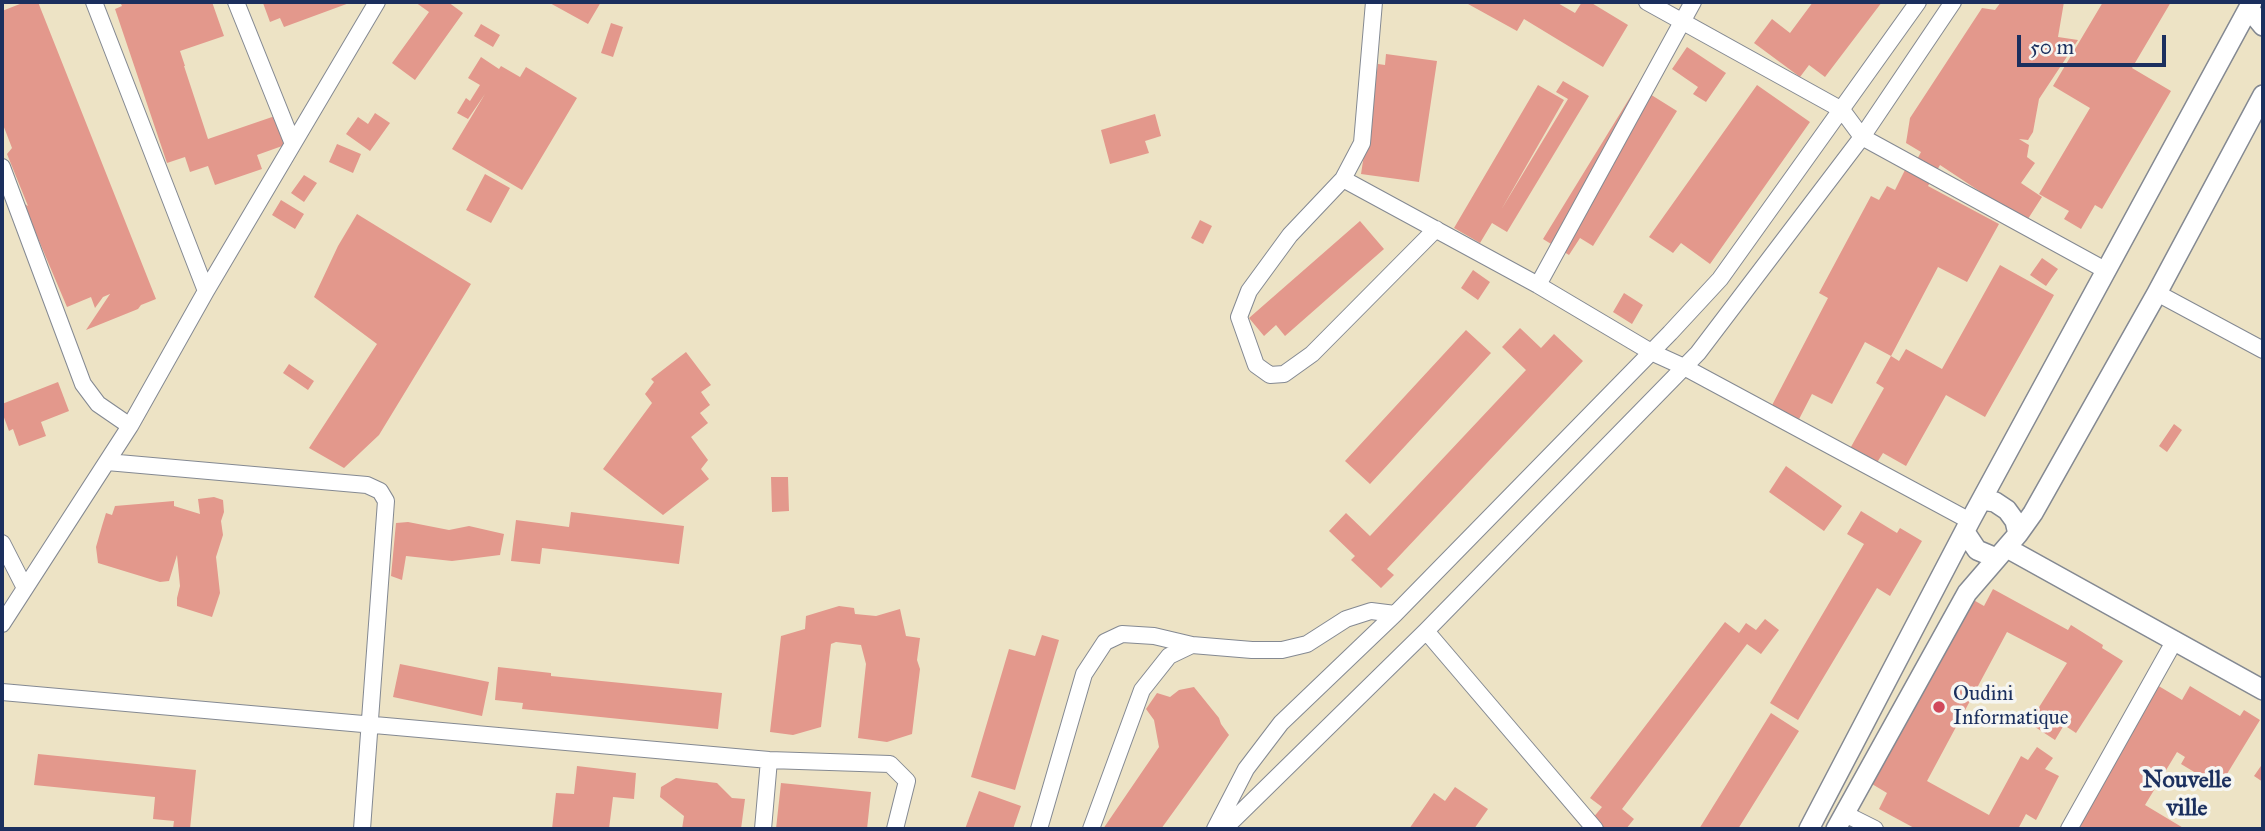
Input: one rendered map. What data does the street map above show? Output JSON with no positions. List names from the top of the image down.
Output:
{
  "districts": ["Nouvelle ville"],
  "places": ["Oudini Informatique"],
  "scale_bar": "50 m"
}
